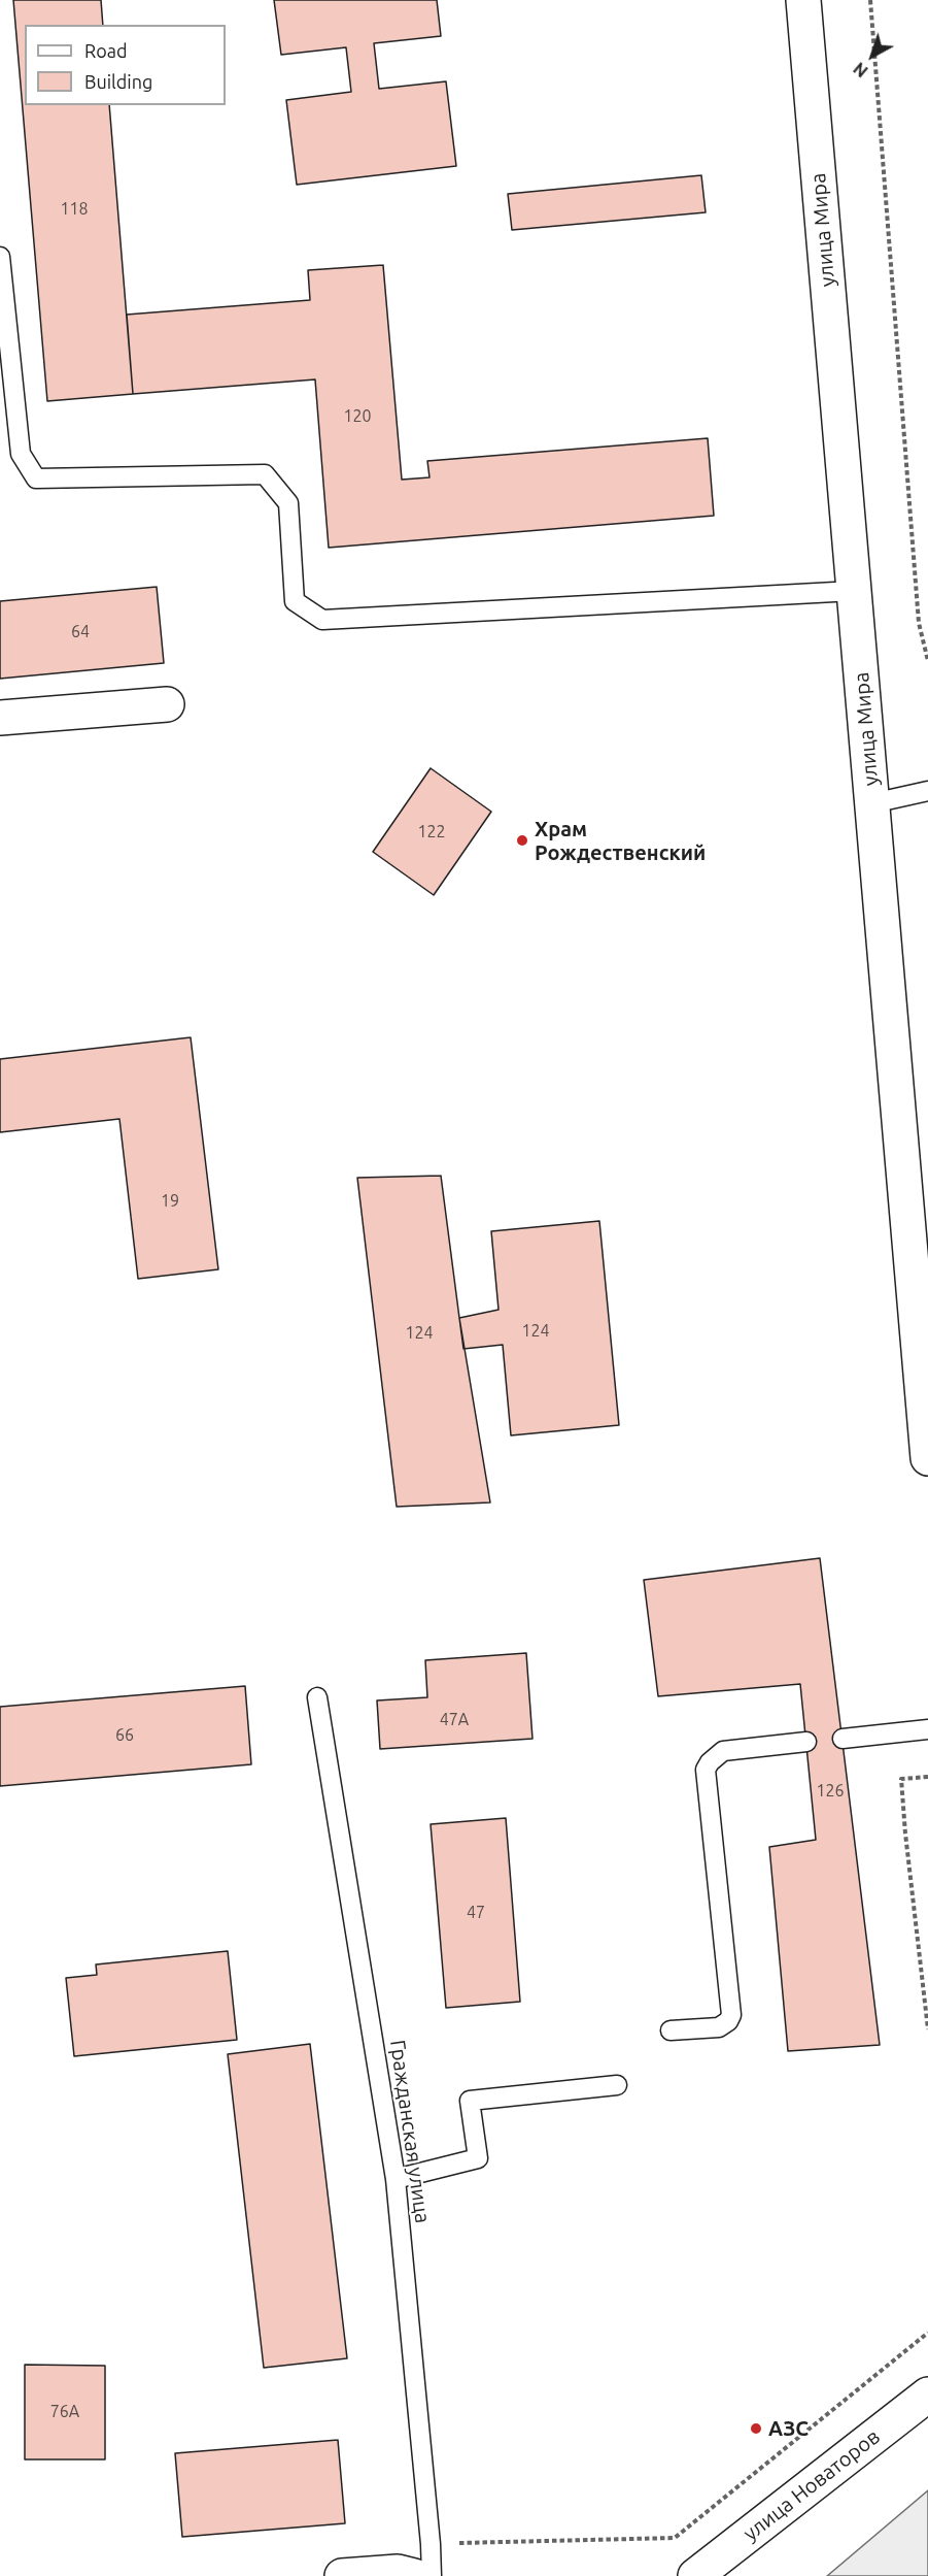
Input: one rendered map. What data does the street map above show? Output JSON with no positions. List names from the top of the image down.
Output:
{
  "streets": {
    "main road": ["улица Мира", "улица Новаторов"],
    "lane": ["Гражданская улица"]
  },
  "places": ["Храм Рождественский", "АЗС"],
  "house_numbers": [
    "118",
    "120",
    "64",
    "122",
    "19",
    "124",
    "124",
    "47А",
    "66",
    "126",
    "47",
    "76А"
  ],
  "legend": ["Road", "Building"],
  "north": "bottom left"
}
